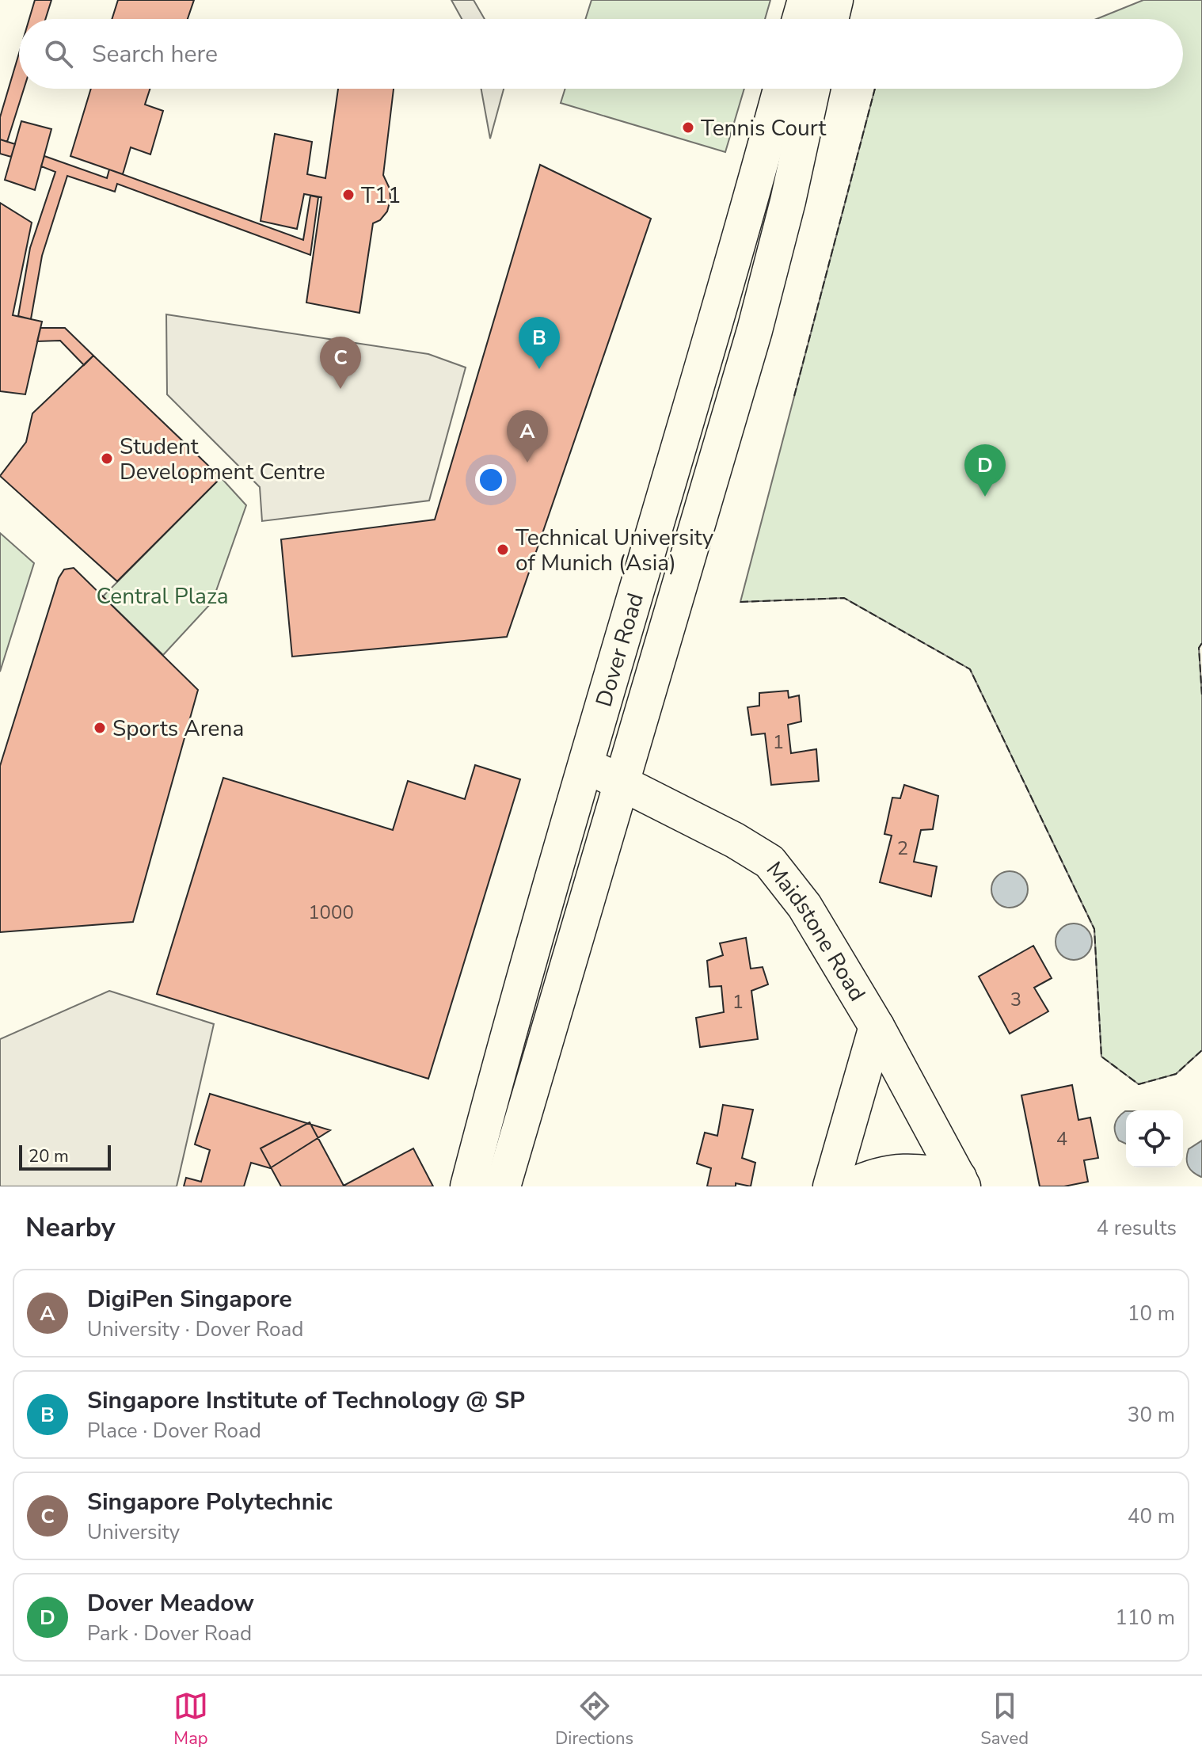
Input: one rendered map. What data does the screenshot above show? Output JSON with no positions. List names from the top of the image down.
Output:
{
  "streets": {
    "street": ["Dover Road", "Maidstone Road"]
  },
  "crossings": [
    ["Dover Road", "Maidstone Road"]
  ],
  "parks": ["Central Plaza"],
  "places": [
    "Tennis Court",
    "T11",
    "Student Development Centre",
    "Technical University of Munich (Asia)",
    "Sports Arena"
  ],
  "house_numbers": [
    "1",
    "2",
    "1000",
    "3",
    "1",
    "4"
  ],
  "scale_bar": "20 m",
  "page": {
    "search": "Search here",
    "pins": [
      "B",
      "C",
      "A",
      "D"
    ],
    "scale": "20 m",
    "heading": ["Nearby", "4 results"],
    "list": [
      {
        "mark": "A",
        "name": "DigiPen Singapore",
        "note": "University · Dover Road",
        "value": "10 m"
      },
      {
        "mark": "B",
        "name": "Singapore Institute of Technology @ SP",
        "note": "Place · Dover Road",
        "value": "30 m"
      },
      {
        "mark": "C",
        "name": "Singapore Polytechnic",
        "note": "University",
        "value": "40 m"
      },
      {
        "mark": "D",
        "name": "Dover Meadow",
        "note": "Park · Dover Road",
        "value": "110 m"
      }
    ],
    "nav": ["Map", "Directions", "Saved"]
  }
}
